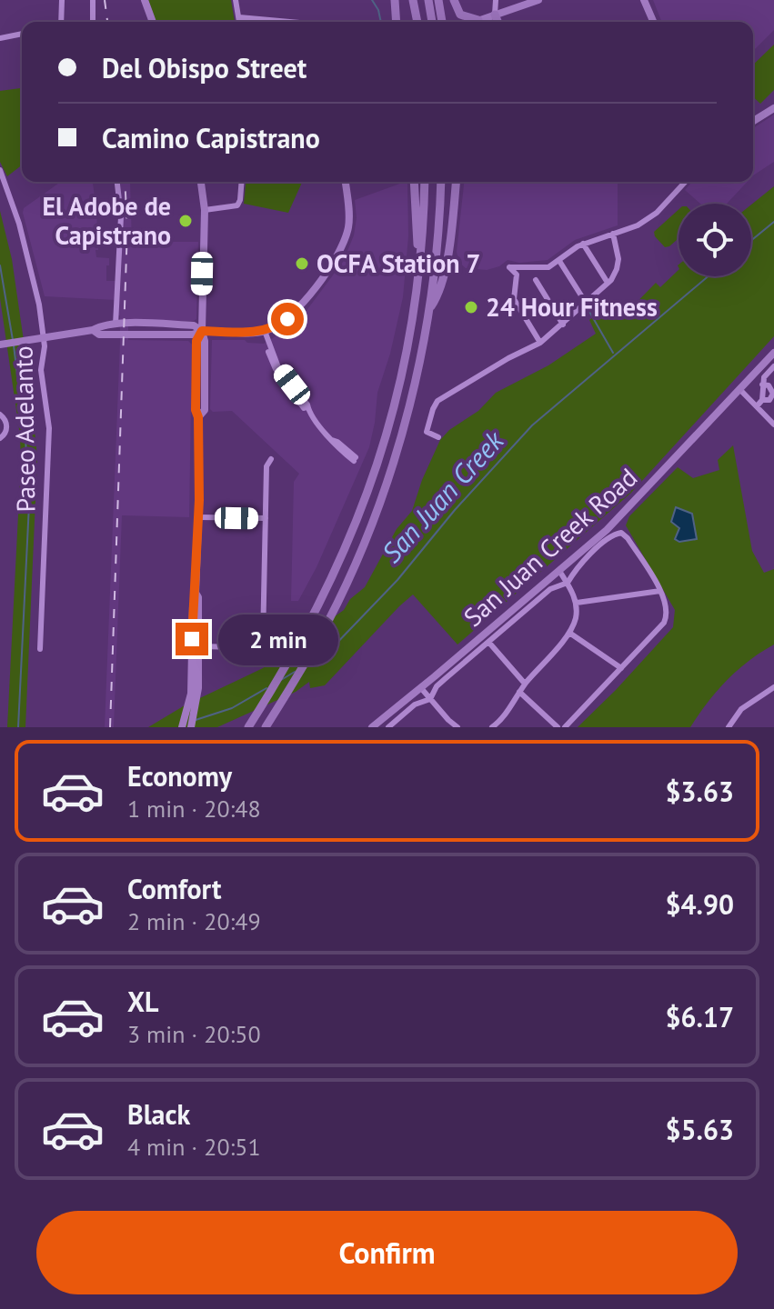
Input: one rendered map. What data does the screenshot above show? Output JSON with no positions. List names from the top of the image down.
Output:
{
  "streets": {
    "main road": ["San Juan Creek Road"],
    "street": ["Paseo Adelanto"]
  },
  "water": ["San Juan Creek"],
  "places": ["El Adobe de Capistrano", "OCFA Station 7", "24 Hour Fitness"],
  "page": {
    "banner": ["Del Obispo Street", "Camino Capistrano"],
    "bubble": "2 min",
    "list": [
      {
        "name": "Economy",
        "note": "1 min · 20:48",
        "value": "$3.63"
      },
      {
        "name": "Comfort",
        "note": "2 min · 20:49",
        "value": "$4.90"
      },
      {
        "name": "XL",
        "note": "3 min · 20:50",
        "value": "$6.17"
      },
      {
        "name": "Black",
        "note": "4 min · 20:51",
        "value": "$5.63"
      }
    ],
    "buttons": "Confirm"
  }
}
